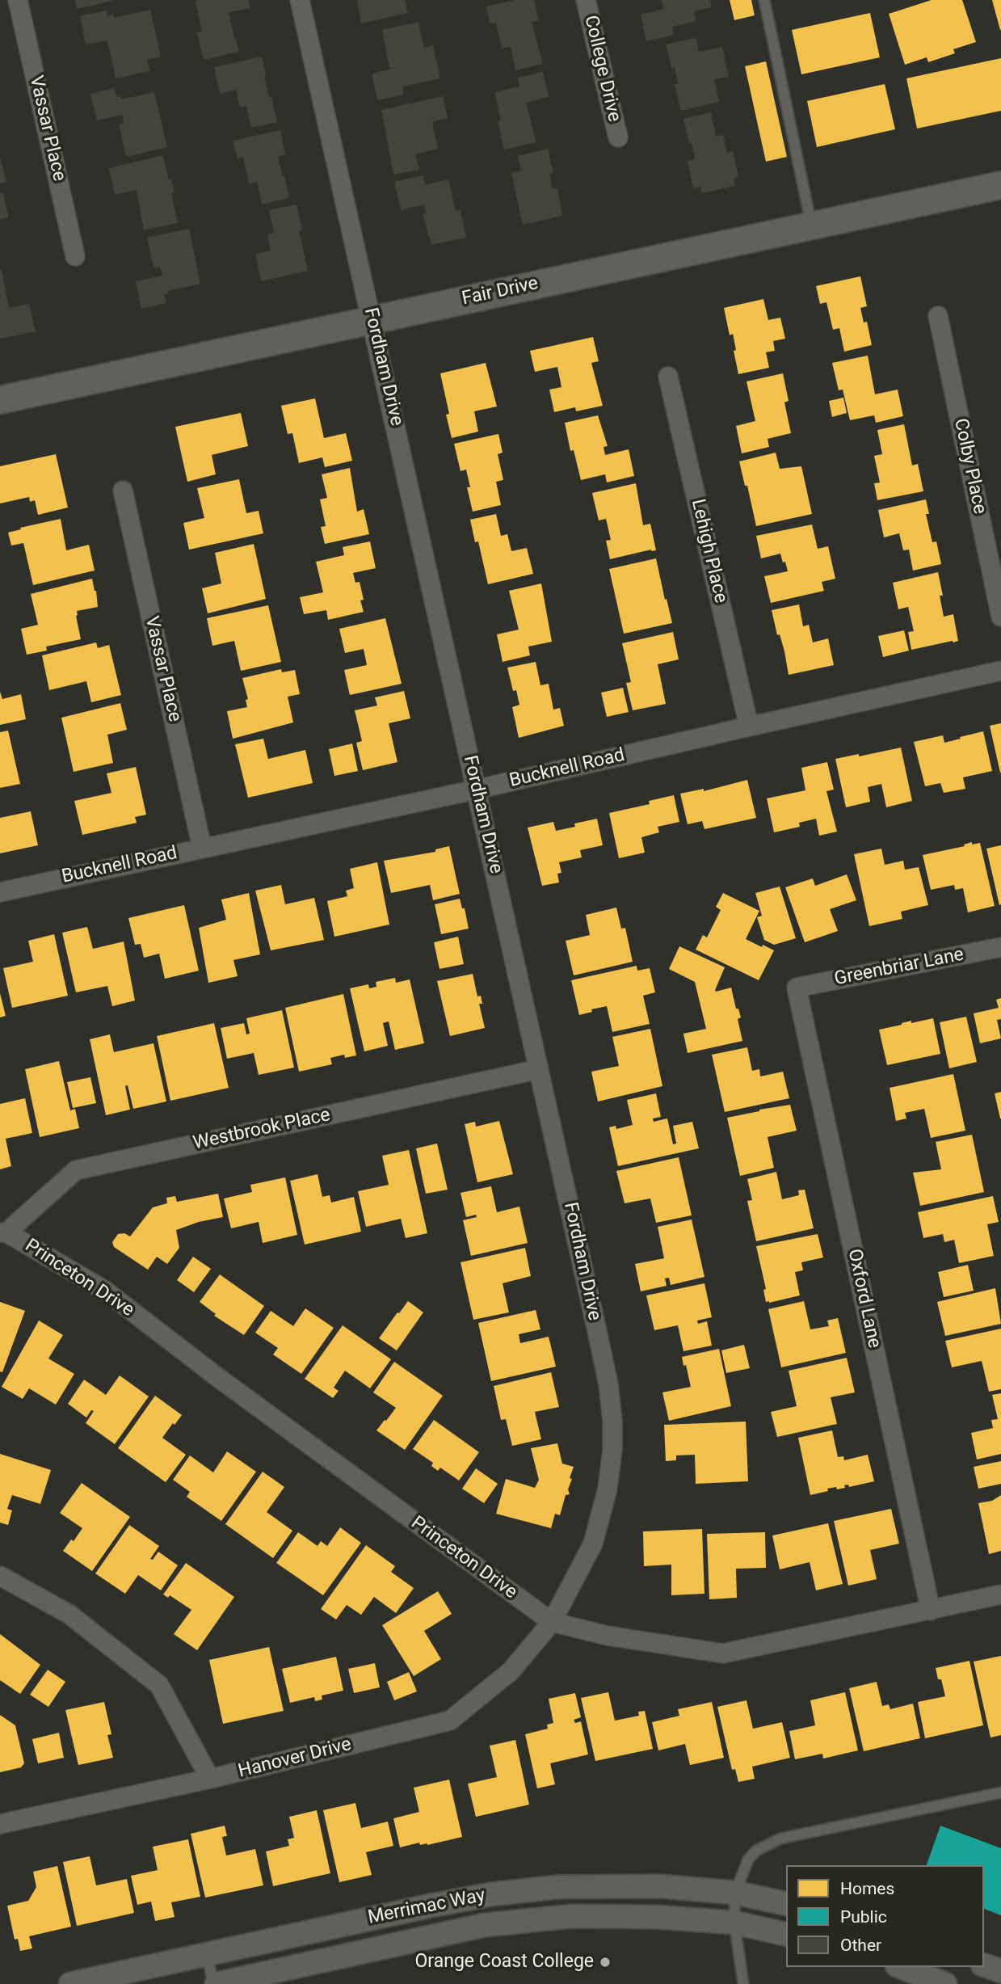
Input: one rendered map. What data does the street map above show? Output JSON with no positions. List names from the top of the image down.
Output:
{
  "streets": {
    "main road": ["Fair Drive"],
    "street": [
      "College Drive",
      "Vassar Place",
      "Fordham Drive",
      "Colby Place",
      "Lehigh Place",
      "Bucknell Road",
      "Greenbriar Lane",
      "Westbrook Place",
      "Princeton Drive",
      "Oxford Lane",
      "Hanover Drive",
      "Merrimac Way"
    ]
  },
  "crossings": [
    ["Vassar Place", "Bucknell Road"],
    ["Fair Drive", "Fordham Drive"],
    ["Fordham Drive", "Bucknell Road"],
    ["Fordham Drive", "Westbrook Place"],
    ["Fordham Drive", "Princeton Drive"],
    ["Fordham Drive", "Hanover Drive"],
    ["Lehigh Place", "Bucknell Road"],
    ["Greenbriar Lane", "Oxford Lane"],
    ["Westbrook Place", "Princeton Drive"],
    ["Princeton Drive", "Oxford Lane"],
    ["Princeton Drive", "Hanover Drive"]
  ],
  "places": ["Orange Coast College"],
  "legend": ["Homes", "Public", "Other"]
}
